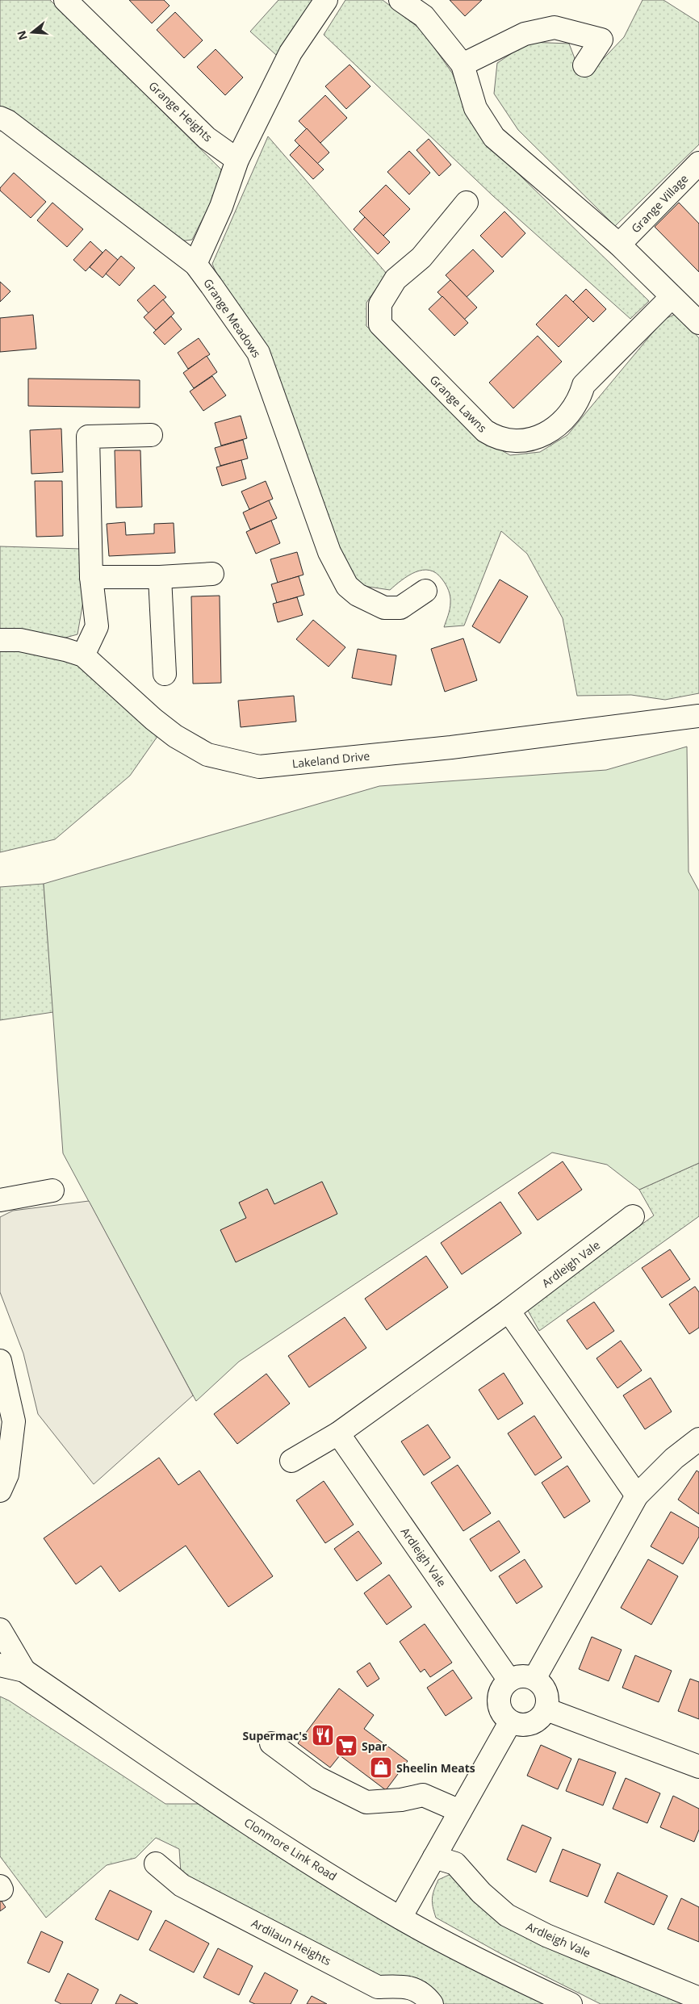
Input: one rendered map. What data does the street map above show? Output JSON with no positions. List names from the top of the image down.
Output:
{
  "streets": {
    "street": [
      "Grange Heights",
      "Grange Village",
      "Grange Meadows",
      "Grange Lawns",
      "Lakeland Drive",
      "Ardleigh Vale",
      "Clonmore Link Road",
      "Ardilaun Heights"
    ]
  },
  "places": {
    "restaurant": ["Supermac's"],
    "supermarket": ["Spar"],
    "shop": ["Sheelin Meats"]
  },
  "north": "left"
}
